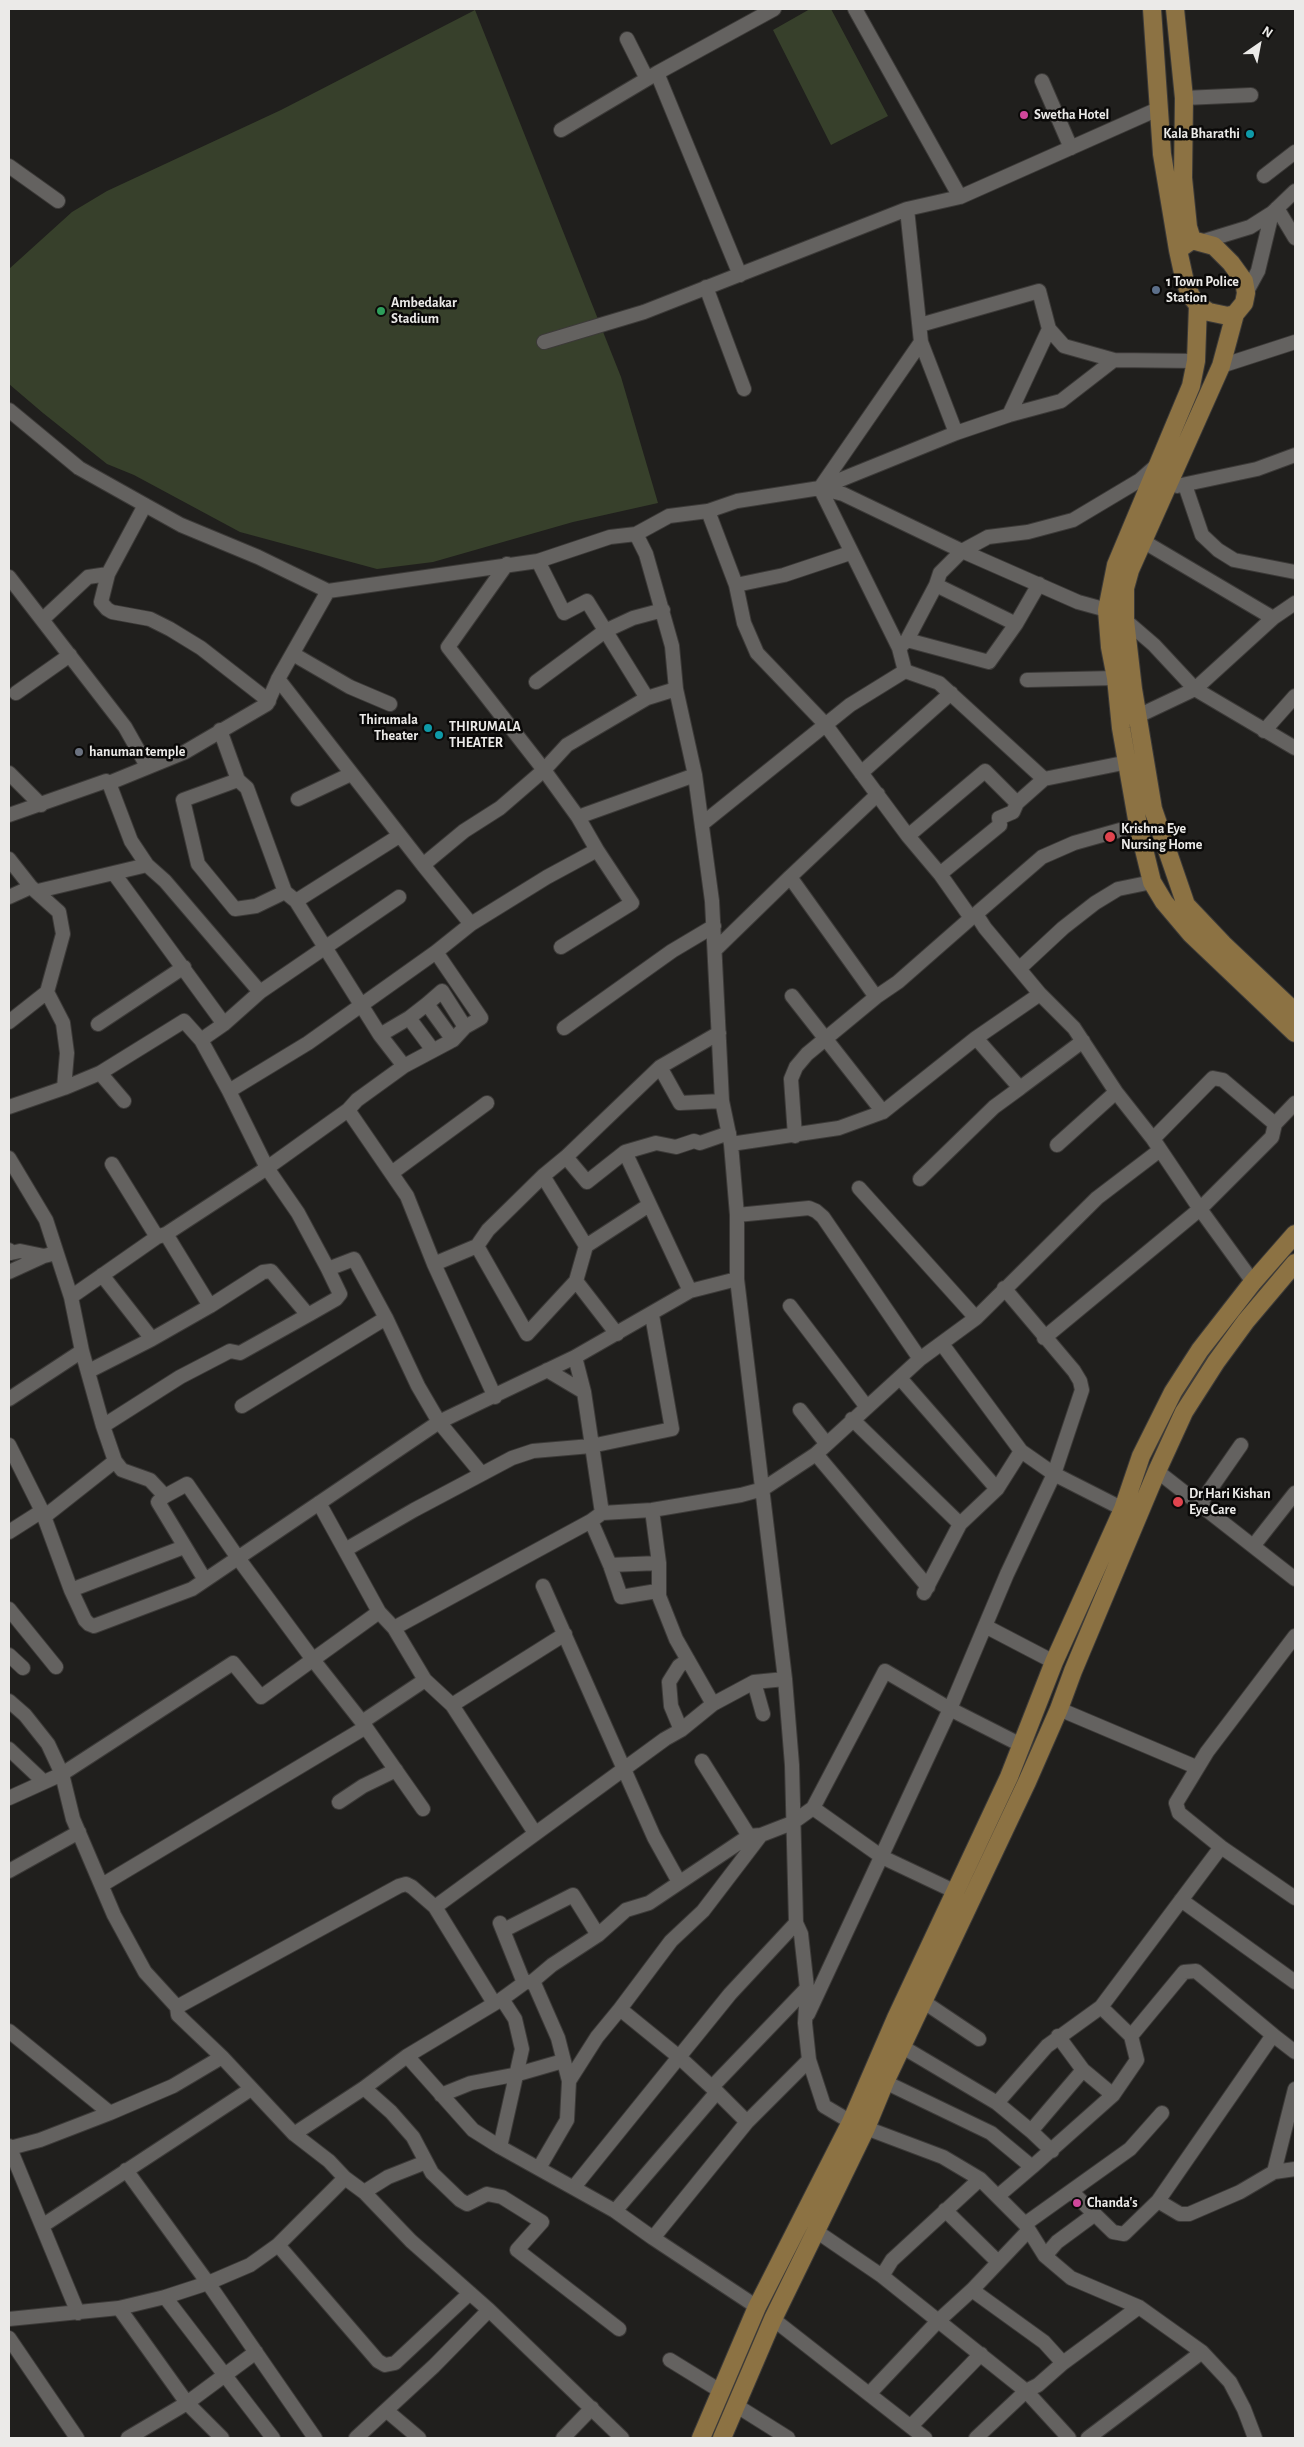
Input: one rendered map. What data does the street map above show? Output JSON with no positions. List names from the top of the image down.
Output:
{
  "places": [
    "Swetha Hotel",
    "Kala Bharathi",
    "1 Town Police Station",
    "Ambedakar Stadium",
    "Thirumala Theater",
    "THIRUMALA THEATER",
    "hanuman temple",
    "Krishna Eye Nursing Home",
    "Dr Hari Kishan Eye Care",
    "Chanda's"
  ],
  "north": "top right"
}
